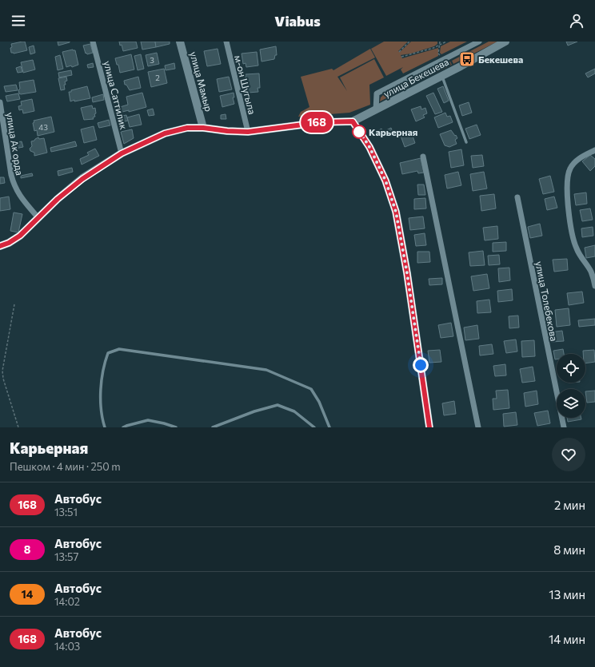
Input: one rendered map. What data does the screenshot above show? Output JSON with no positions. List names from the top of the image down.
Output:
{
  "streets": {
    "main road": ["улица Бекешева", "улица Мамыр"],
    "street": [
      "м-он Шугыла",
      "улица Саттилик",
      "улица Ак орда",
      "улица Толебекова"
    ]
  },
  "places": {
    "bus stop": ["Бекешева"],
    "other": ["Карьерная"]
  },
  "lines": ["bus line 168"],
  "house_numbers": ["3", "2", "43"],
  "page": {
    "header": "Viabus",
    "on_map": "168",
    "heading": ["Карьерная", "Пешком · 4 мин · 250 m"],
    "list": [
      {
        "mark": "168",
        "name": "Автобус",
        "note": "13:51",
        "value": "2 мин"
      },
      {
        "mark": "8",
        "name": "Автобус",
        "note": "13:57",
        "value": "8 мин"
      },
      {
        "mark": "14",
        "name": "Автобус",
        "note": "14:02",
        "value": "13 мин"
      },
      {
        "mark": "168",
        "name": "Автобус",
        "note": "14:03",
        "value": "14 мин"
      }
    ]
  }
}
